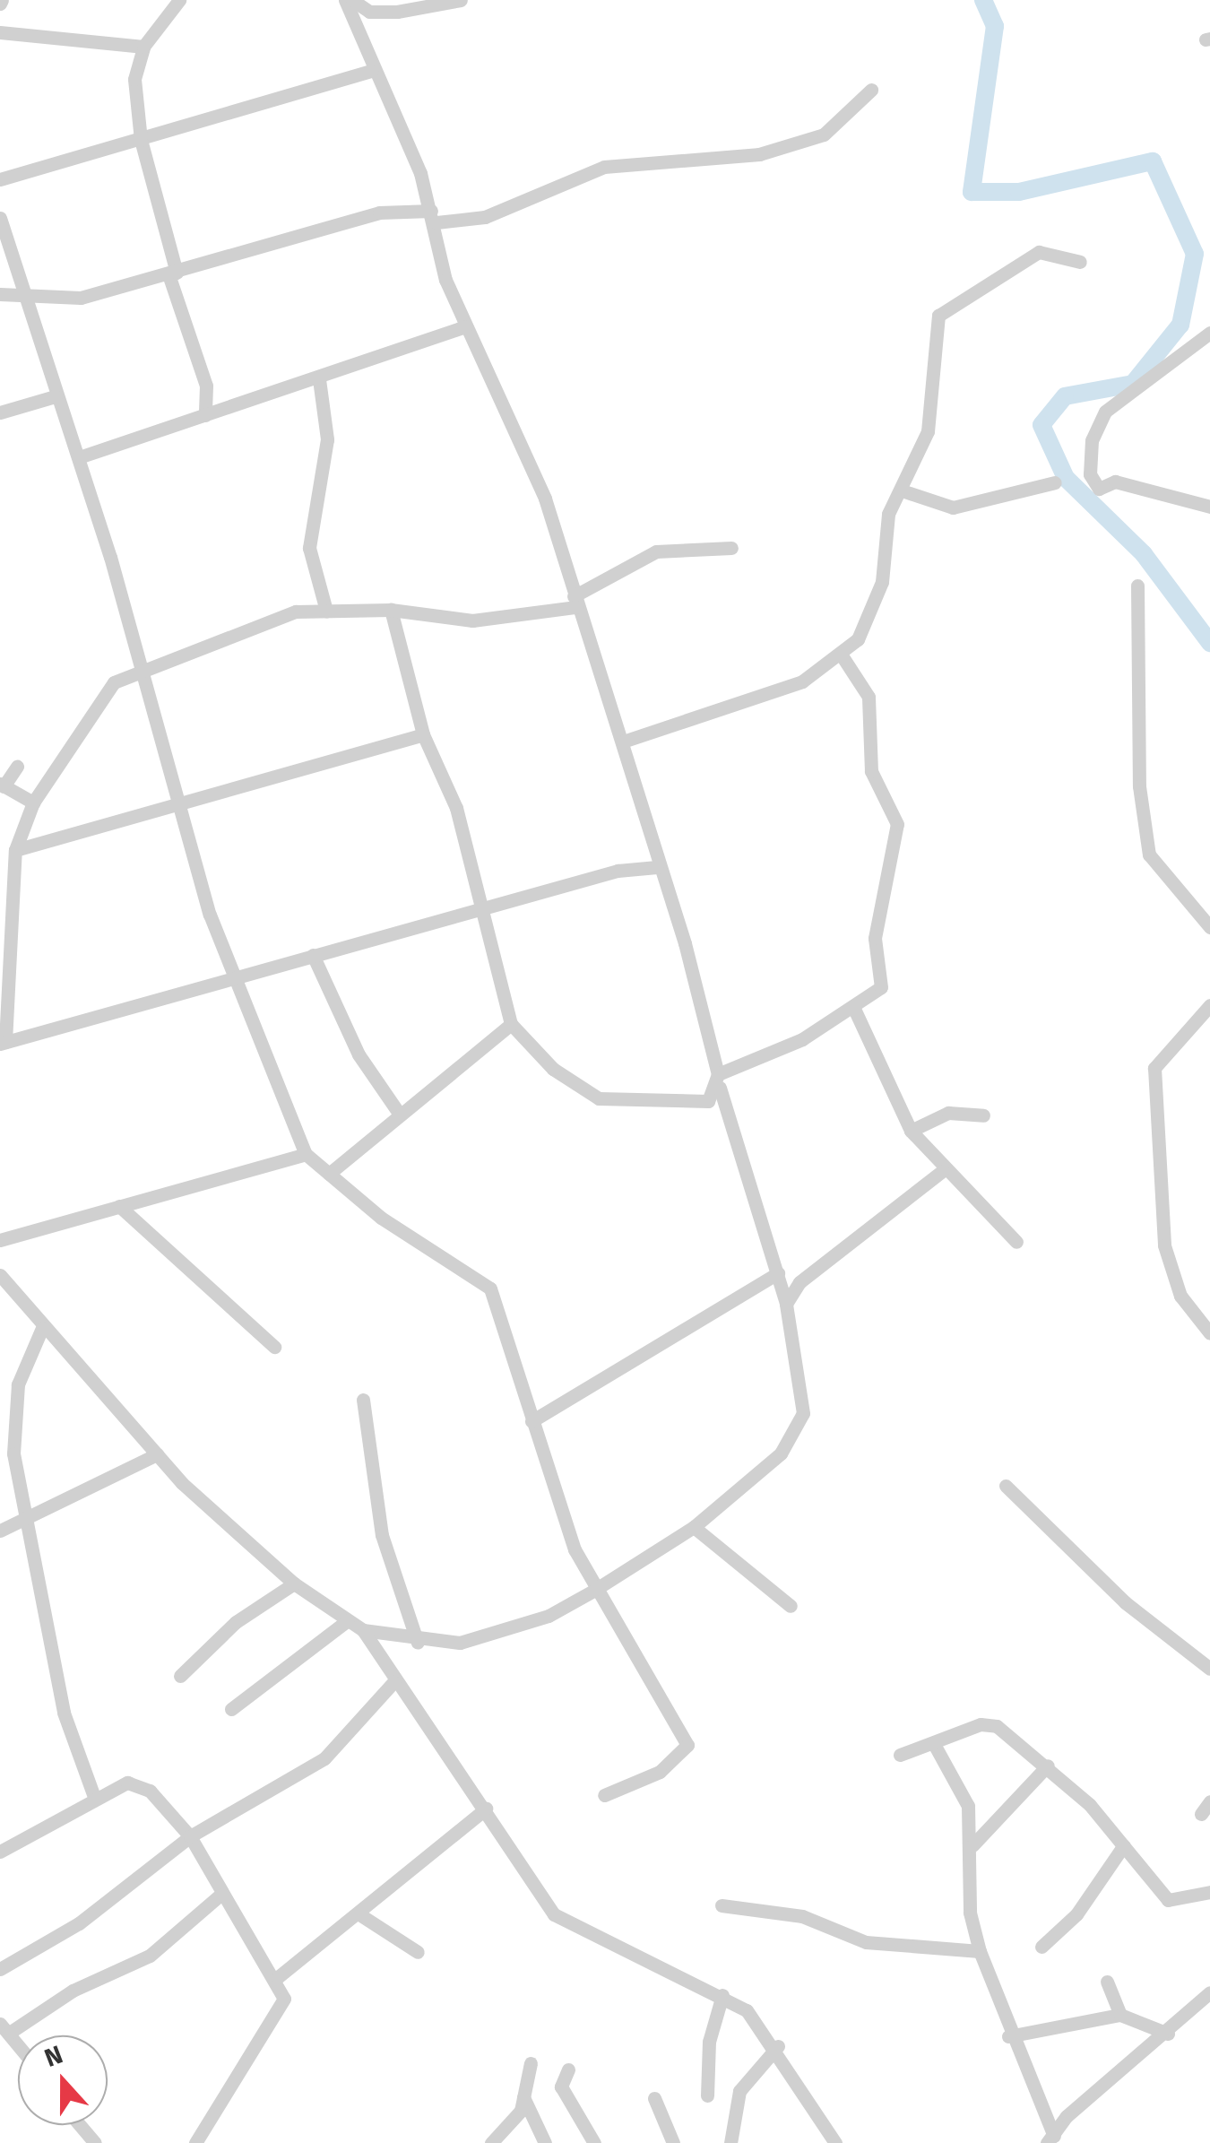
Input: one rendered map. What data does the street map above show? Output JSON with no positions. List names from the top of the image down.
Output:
{
  "north": "top"
}
